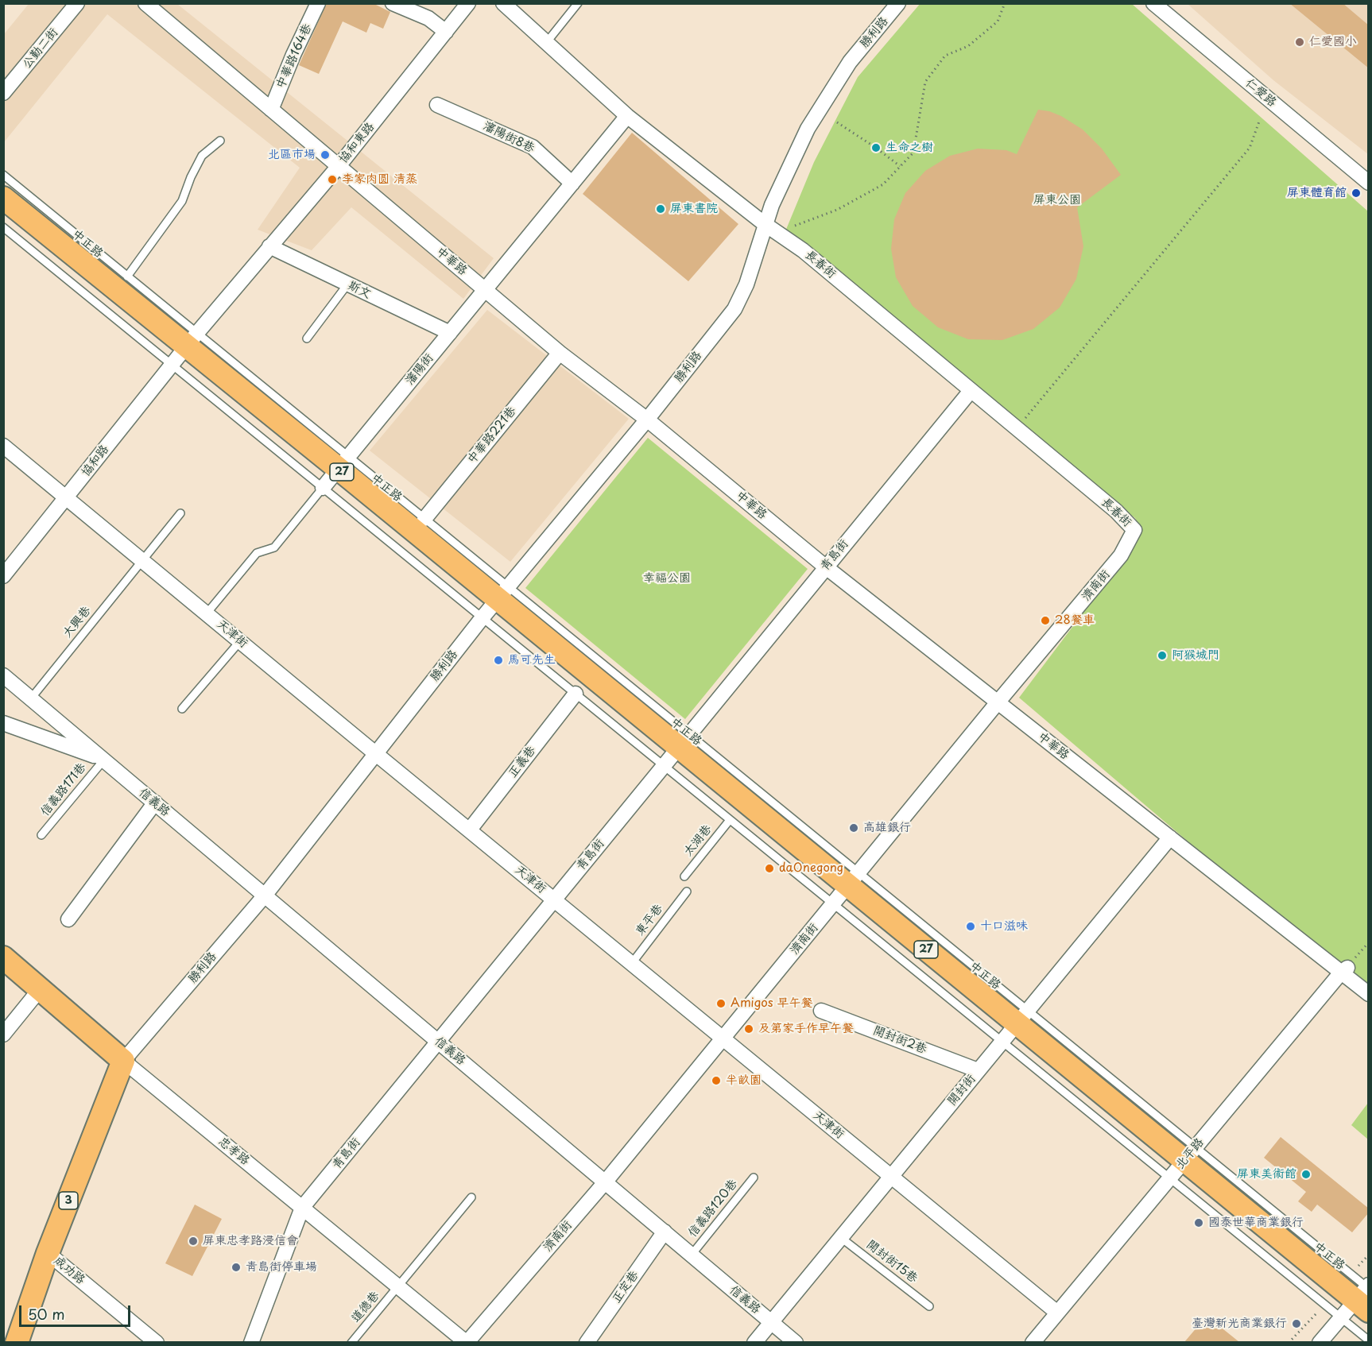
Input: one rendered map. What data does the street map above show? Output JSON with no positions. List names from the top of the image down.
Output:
{
  "streets": {
    "main road": [
      "勝利路",
      "中正路",
      "27",
      "忠孝路",
      "3"
    ],
    "street": [
      "公勤二街",
      "中華路164巷",
      "仁愛路",
      "瀋陽街8巷",
      "協和東路",
      "中華路",
      "長春街",
      "斯文",
      "瀋陽街",
      "中華路221巷",
      "協和路",
      "青島街",
      "濟南街",
      "天津街",
      "正義巷",
      "信義路",
      "開封街2巷",
      "開封街",
      "北平路",
      "成功路",
      "正定巷"
    ],
    "lane": [
      "大興巷",
      "信義路171巷",
      "太湖巷",
      "東平巷",
      "信義路120巷",
      "開封街15巷",
      "道德巷"
    ]
  },
  "crossings": [
    ["勝利路", "中正路"],
    ["勝利路", "中華路"],
    ["勝利路", "長春街"],
    ["勝利路", "天津街"],
    ["勝利路", "信義路"],
    ["勝利路", "忠孝路"],
    ["勝利路", "成功路"],
    ["中華路164巷", "中華路"],
    ["瀋陽街8巷", "瀋陽街"],
    ["協和東路", "中正路"],
    ["協和東路", "中華路"],
    ["協和東路", "斯文"],
    ["協和東路", "協和路"],
    ["中正路", "瀋陽街"],
    ["中正路", "中華路221巷"],
    ["中正路", "協和路"],
    ["中正路", "青島街"],
    ["中正路", "濟南街"],
    ["中正路", "開封街"],
    ["中正路", "北平路"],
    ["中華路", "瀋陽街"],
    ["中華路", "中華路221巷"],
    ["中華路", "青島街"],
    ["中華路", "濟南街"],
    ["中華路", "開封街"],
    ["中華路", "北平路"],
    ["長春街", "瀋陽街"],
    ["長春街", "青島街"],
    ["長春街", "濟南街"],
    ["斯文", "瀋陽街"],
    ["瀋陽街", "天津街"],
    ["協和路", "天津街"],
    ["青島街", "天津街"],
    ["青島街", "信義路"],
    ["青島街", "忠孝路"],
    ["濟南街", "天津街"],
    ["濟南街", "信義路"],
    ["濟南街", "忠孝路"],
    ["大興巷", "天津街"],
    ["大興巷", "信義路"],
    ["天津街", "正義巷"],
    ["天津街", "東平巷"],
    ["天津街", "開封街"],
    ["天津街", "北平路"],
    ["信義路171巷", "信義路"],
    ["信義路", "開封街"],
    ["信義路", "信義路120巷"],
    ["信義路", "正定巷"],
    ["開封街2巷", "開封街"],
    ["開封街", "開封街15巷"],
    ["忠孝路", "道德巷"]
  ],
  "parks": ["屏東公園", "幸福公園"],
  "places": [
    "仁愛國小",
    "生命之樹",
    "北區市場",
    "李家肉圆 清蒸",
    "屏東體育館",
    "屏東書院",
    "28餐車",
    "阿猴城門",
    "馬可先生",
    "高雄銀行",
    "daOnegong",
    "十口滋味",
    "Amigos 早午餐",
    "及第家手作早午餐",
    "半畝園",
    "屏東美術館",
    "國泰世華商業銀行",
    "屏東忠孝路浸信會",
    "青島街停車場",
    "臺灣新光商業銀行"
  ],
  "scale_bar": "50 m"
}
